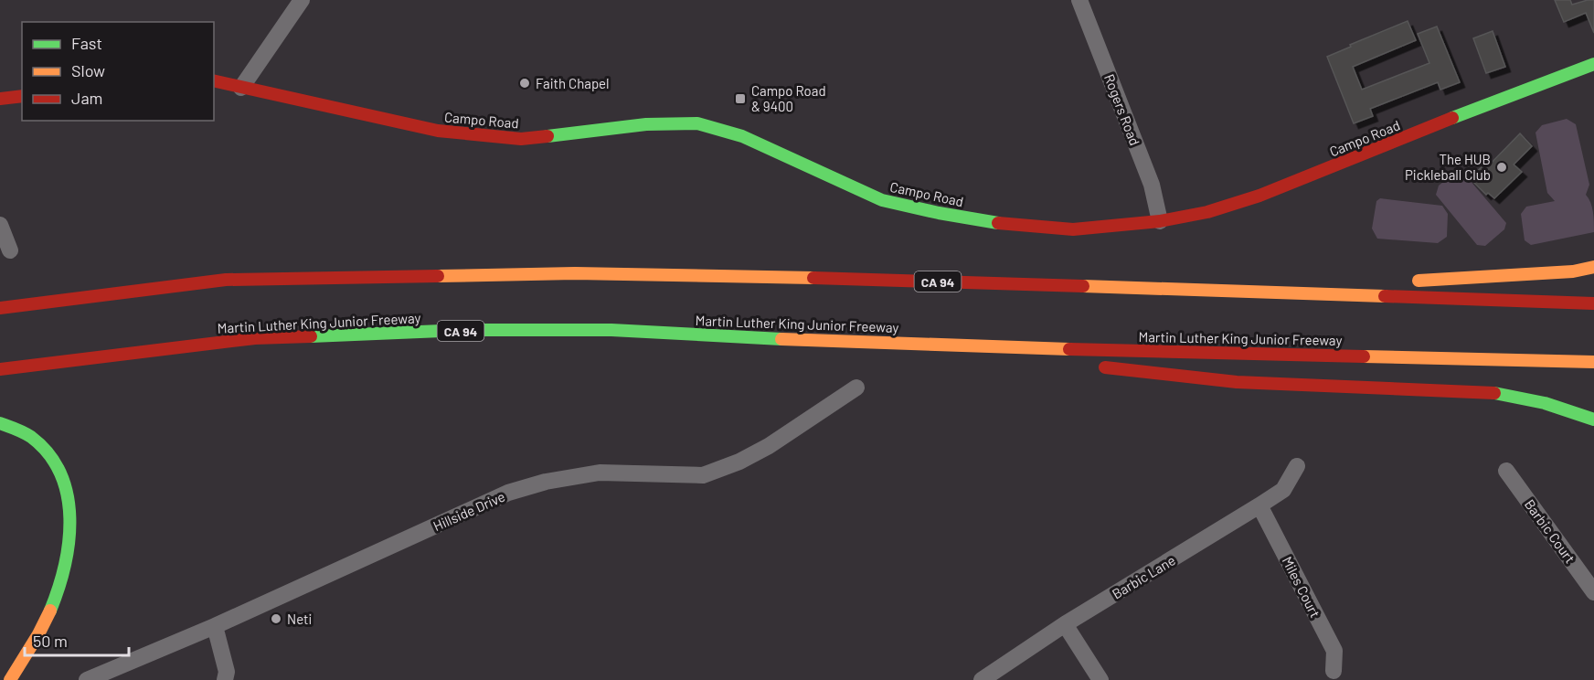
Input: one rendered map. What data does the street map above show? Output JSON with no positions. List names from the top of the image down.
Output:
{
  "streets": {
    "main road": ["Campo Road", "CA 94", "Martin Luther King Junior Freeway"],
    "street": [
      "Rogers Road",
      "Hillside Drive",
      "Barbic Court",
      "Barbic Lane",
      "Miles Court"
    ]
  },
  "crossings": [
    ["Rogers Road", "Campo Road"],
    ["Barbic Lane", "Miles Court"]
  ],
  "places": {
    "other": ["Faith Chapel", "The HUB Pickleball Club", "Neti"],
    "transit": ["Campo Road & 9400"]
  },
  "legend": ["Fast", "Slow", "Jam"],
  "scale_bar": "50 m"
}
